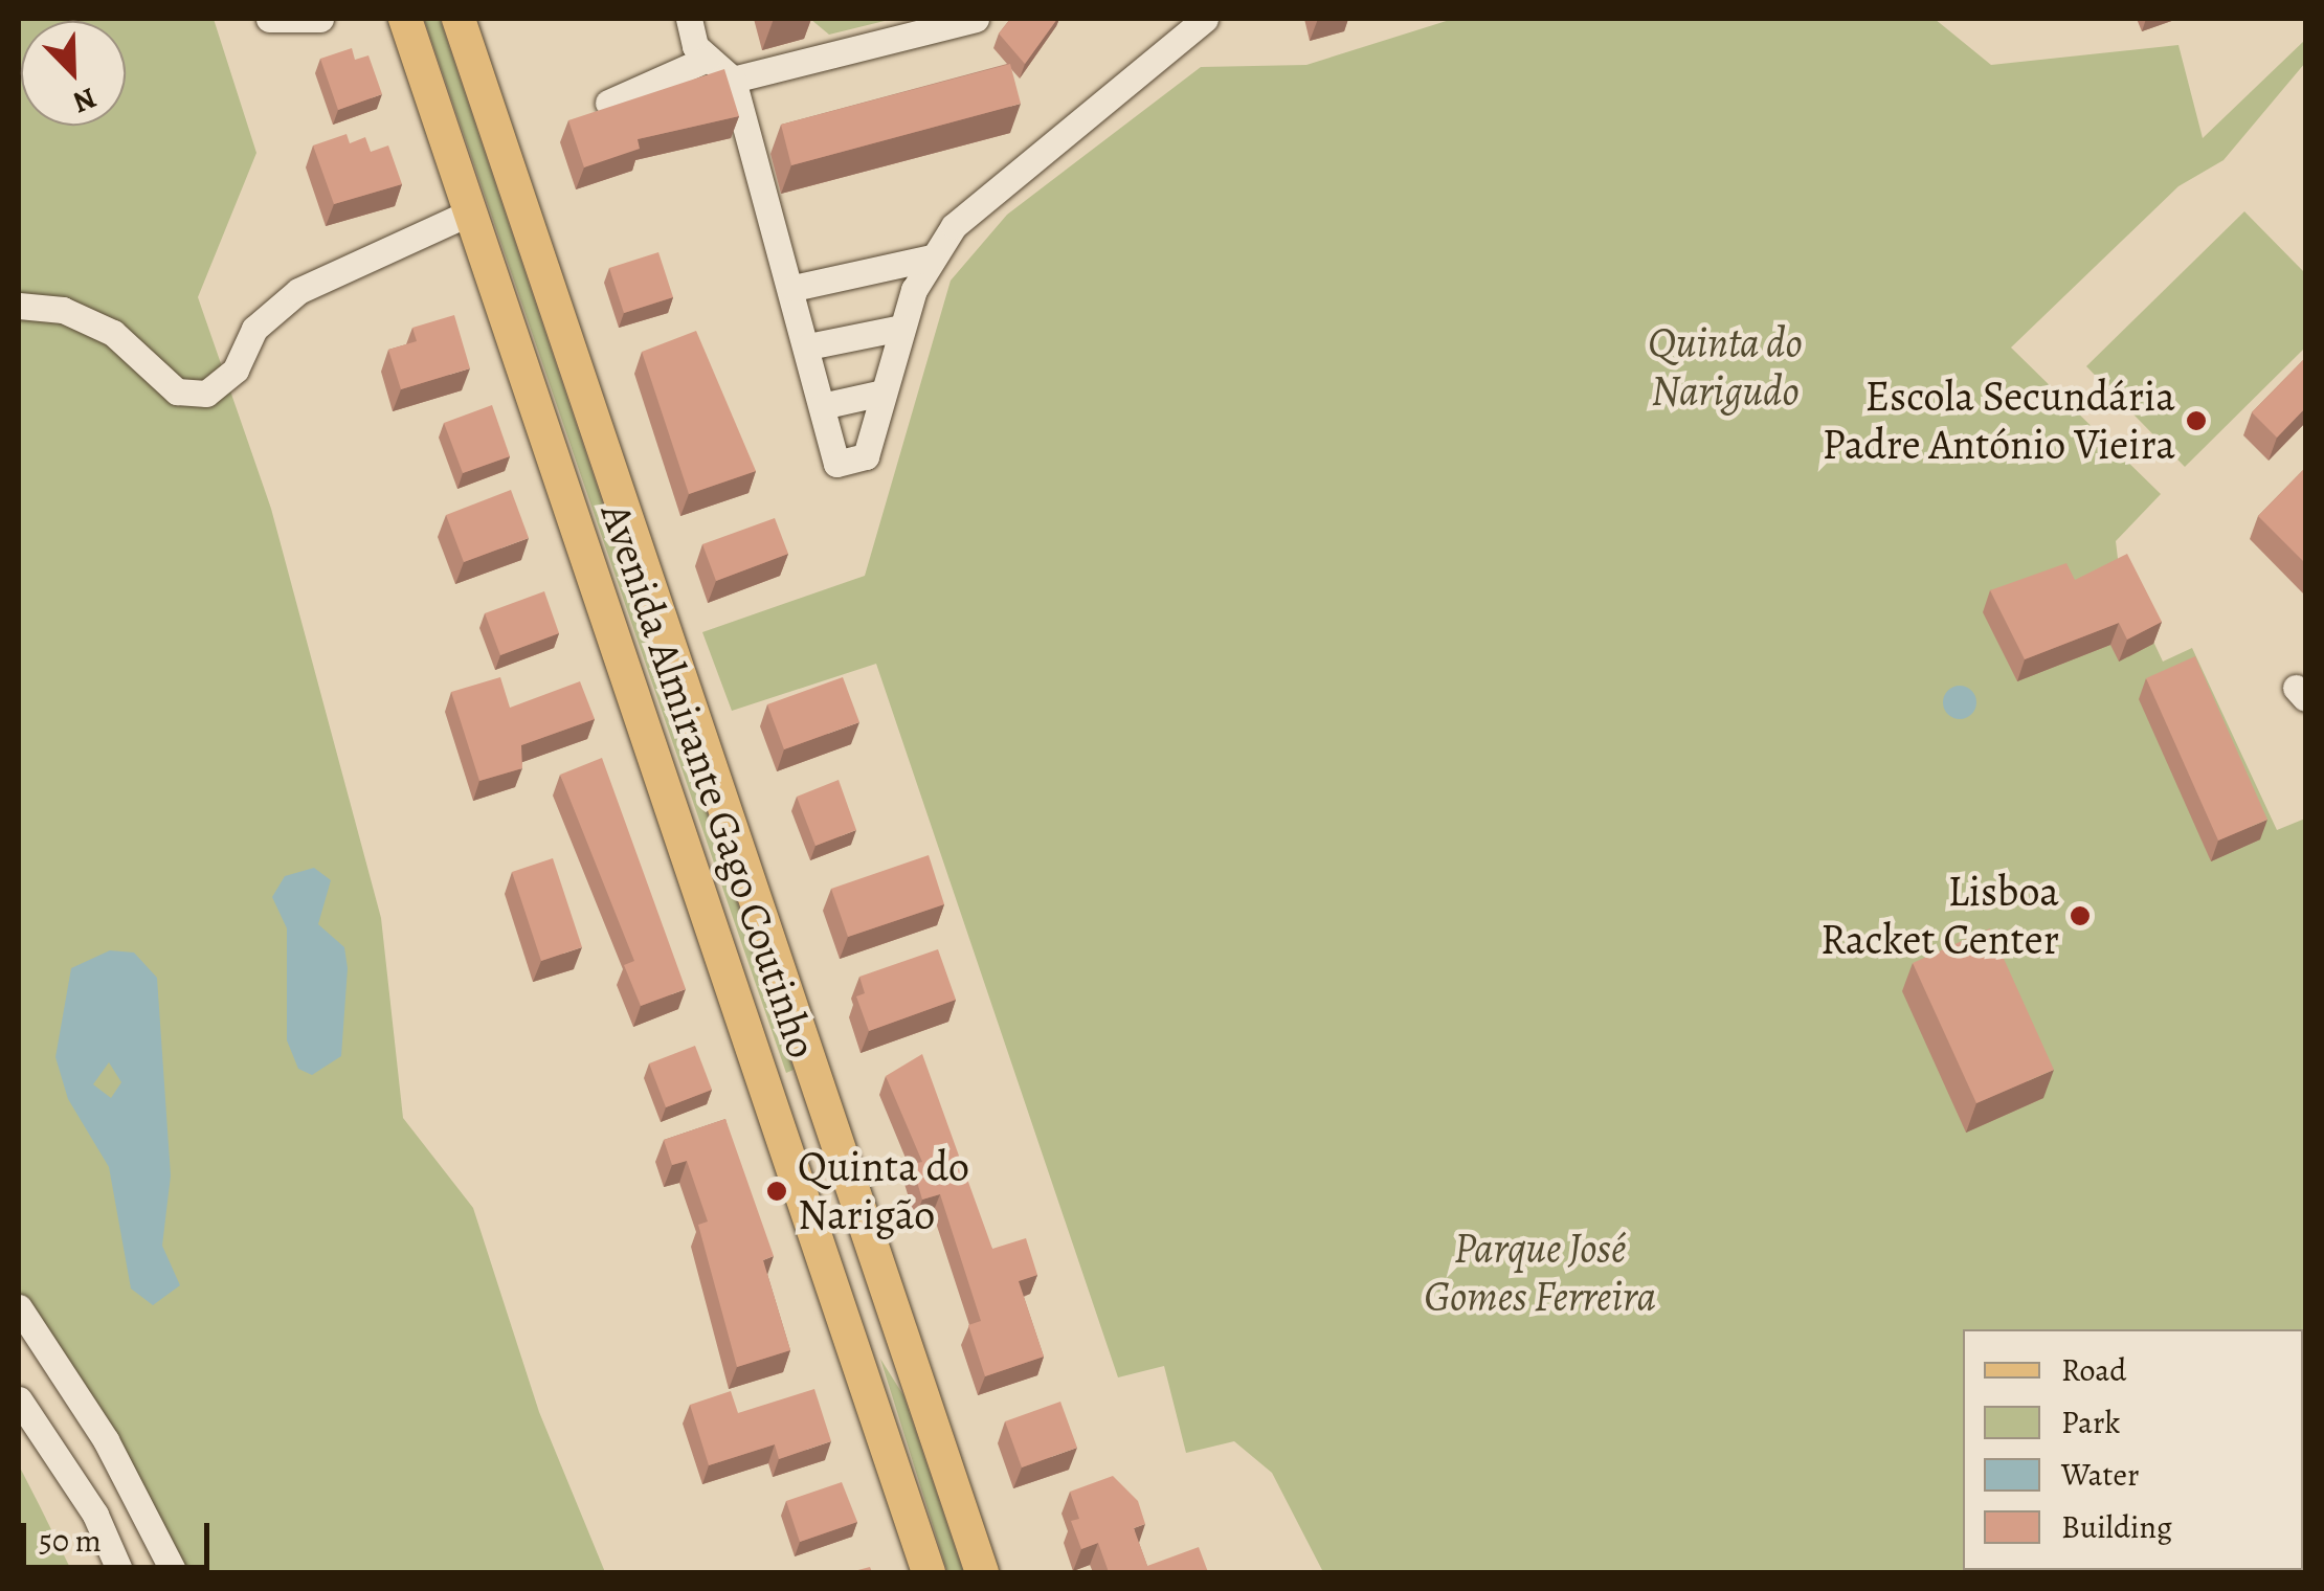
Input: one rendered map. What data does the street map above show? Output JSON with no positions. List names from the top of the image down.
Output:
{
  "streets": {
    "main road": ["Avenida Almirante Gago Coutinho"]
  },
  "parks": ["Quinta do Narigudo", "Parque José Gomes Ferreira"],
  "places": ["Escola Secundária Padre António Vieira", "Lisboa Racket Center", "Quinta do Narigão"],
  "legend": [
    "Road",
    "Park",
    "Water",
    "Building"
  ],
  "scale_bar": "50 m",
  "north": "bottom right"
}
